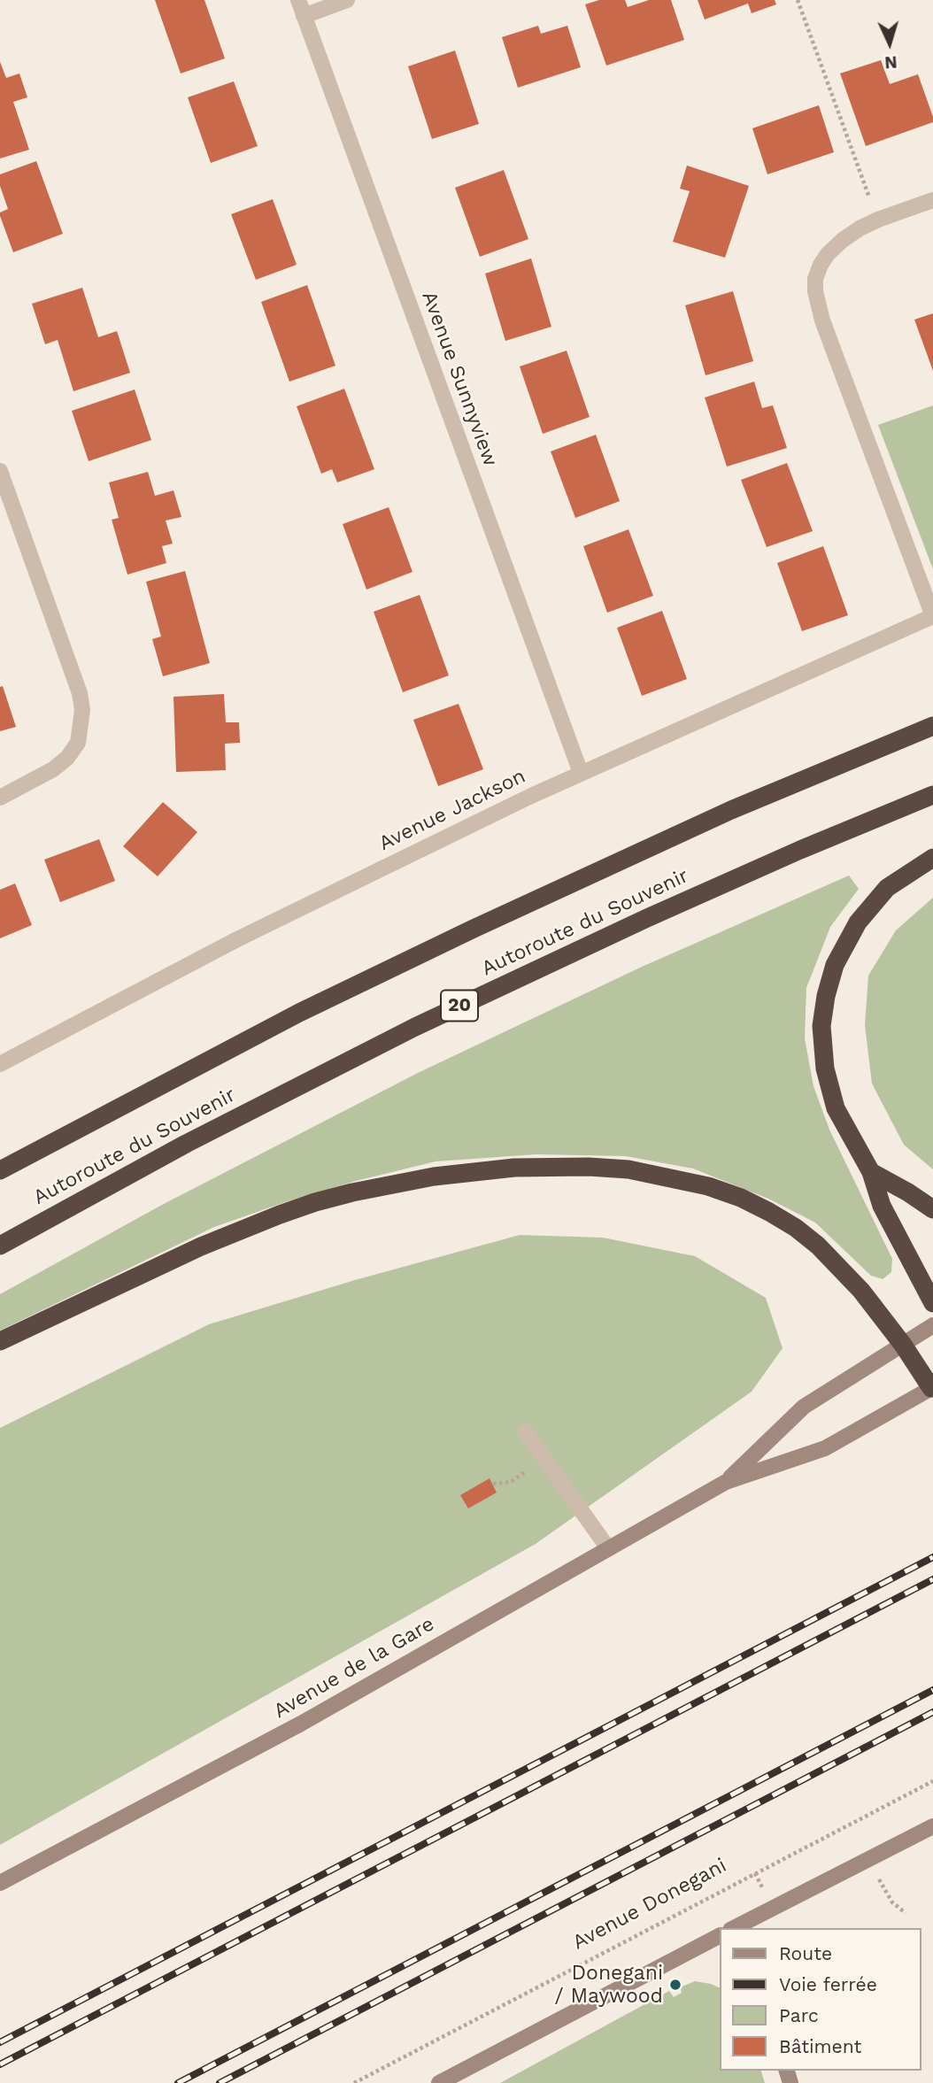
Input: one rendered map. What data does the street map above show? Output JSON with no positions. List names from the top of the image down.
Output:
{
  "streets": {
    "highway": ["Autoroute du Souvenir", "20"],
    "street": ["Avenue Sunnyview", "Avenue Jackson", "Avenue de la Gare"],
    "path": ["Avenue Donegani"]
  },
  "crossings": [
    ["Avenue Sunnyview", "Avenue Jackson"]
  ],
  "places": ["Donegani / Maywood"],
  "legend": [
    "Route",
    "Voie ferrée",
    "Parc",
    "Bâtiment"
  ],
  "north": "bottom"
}
